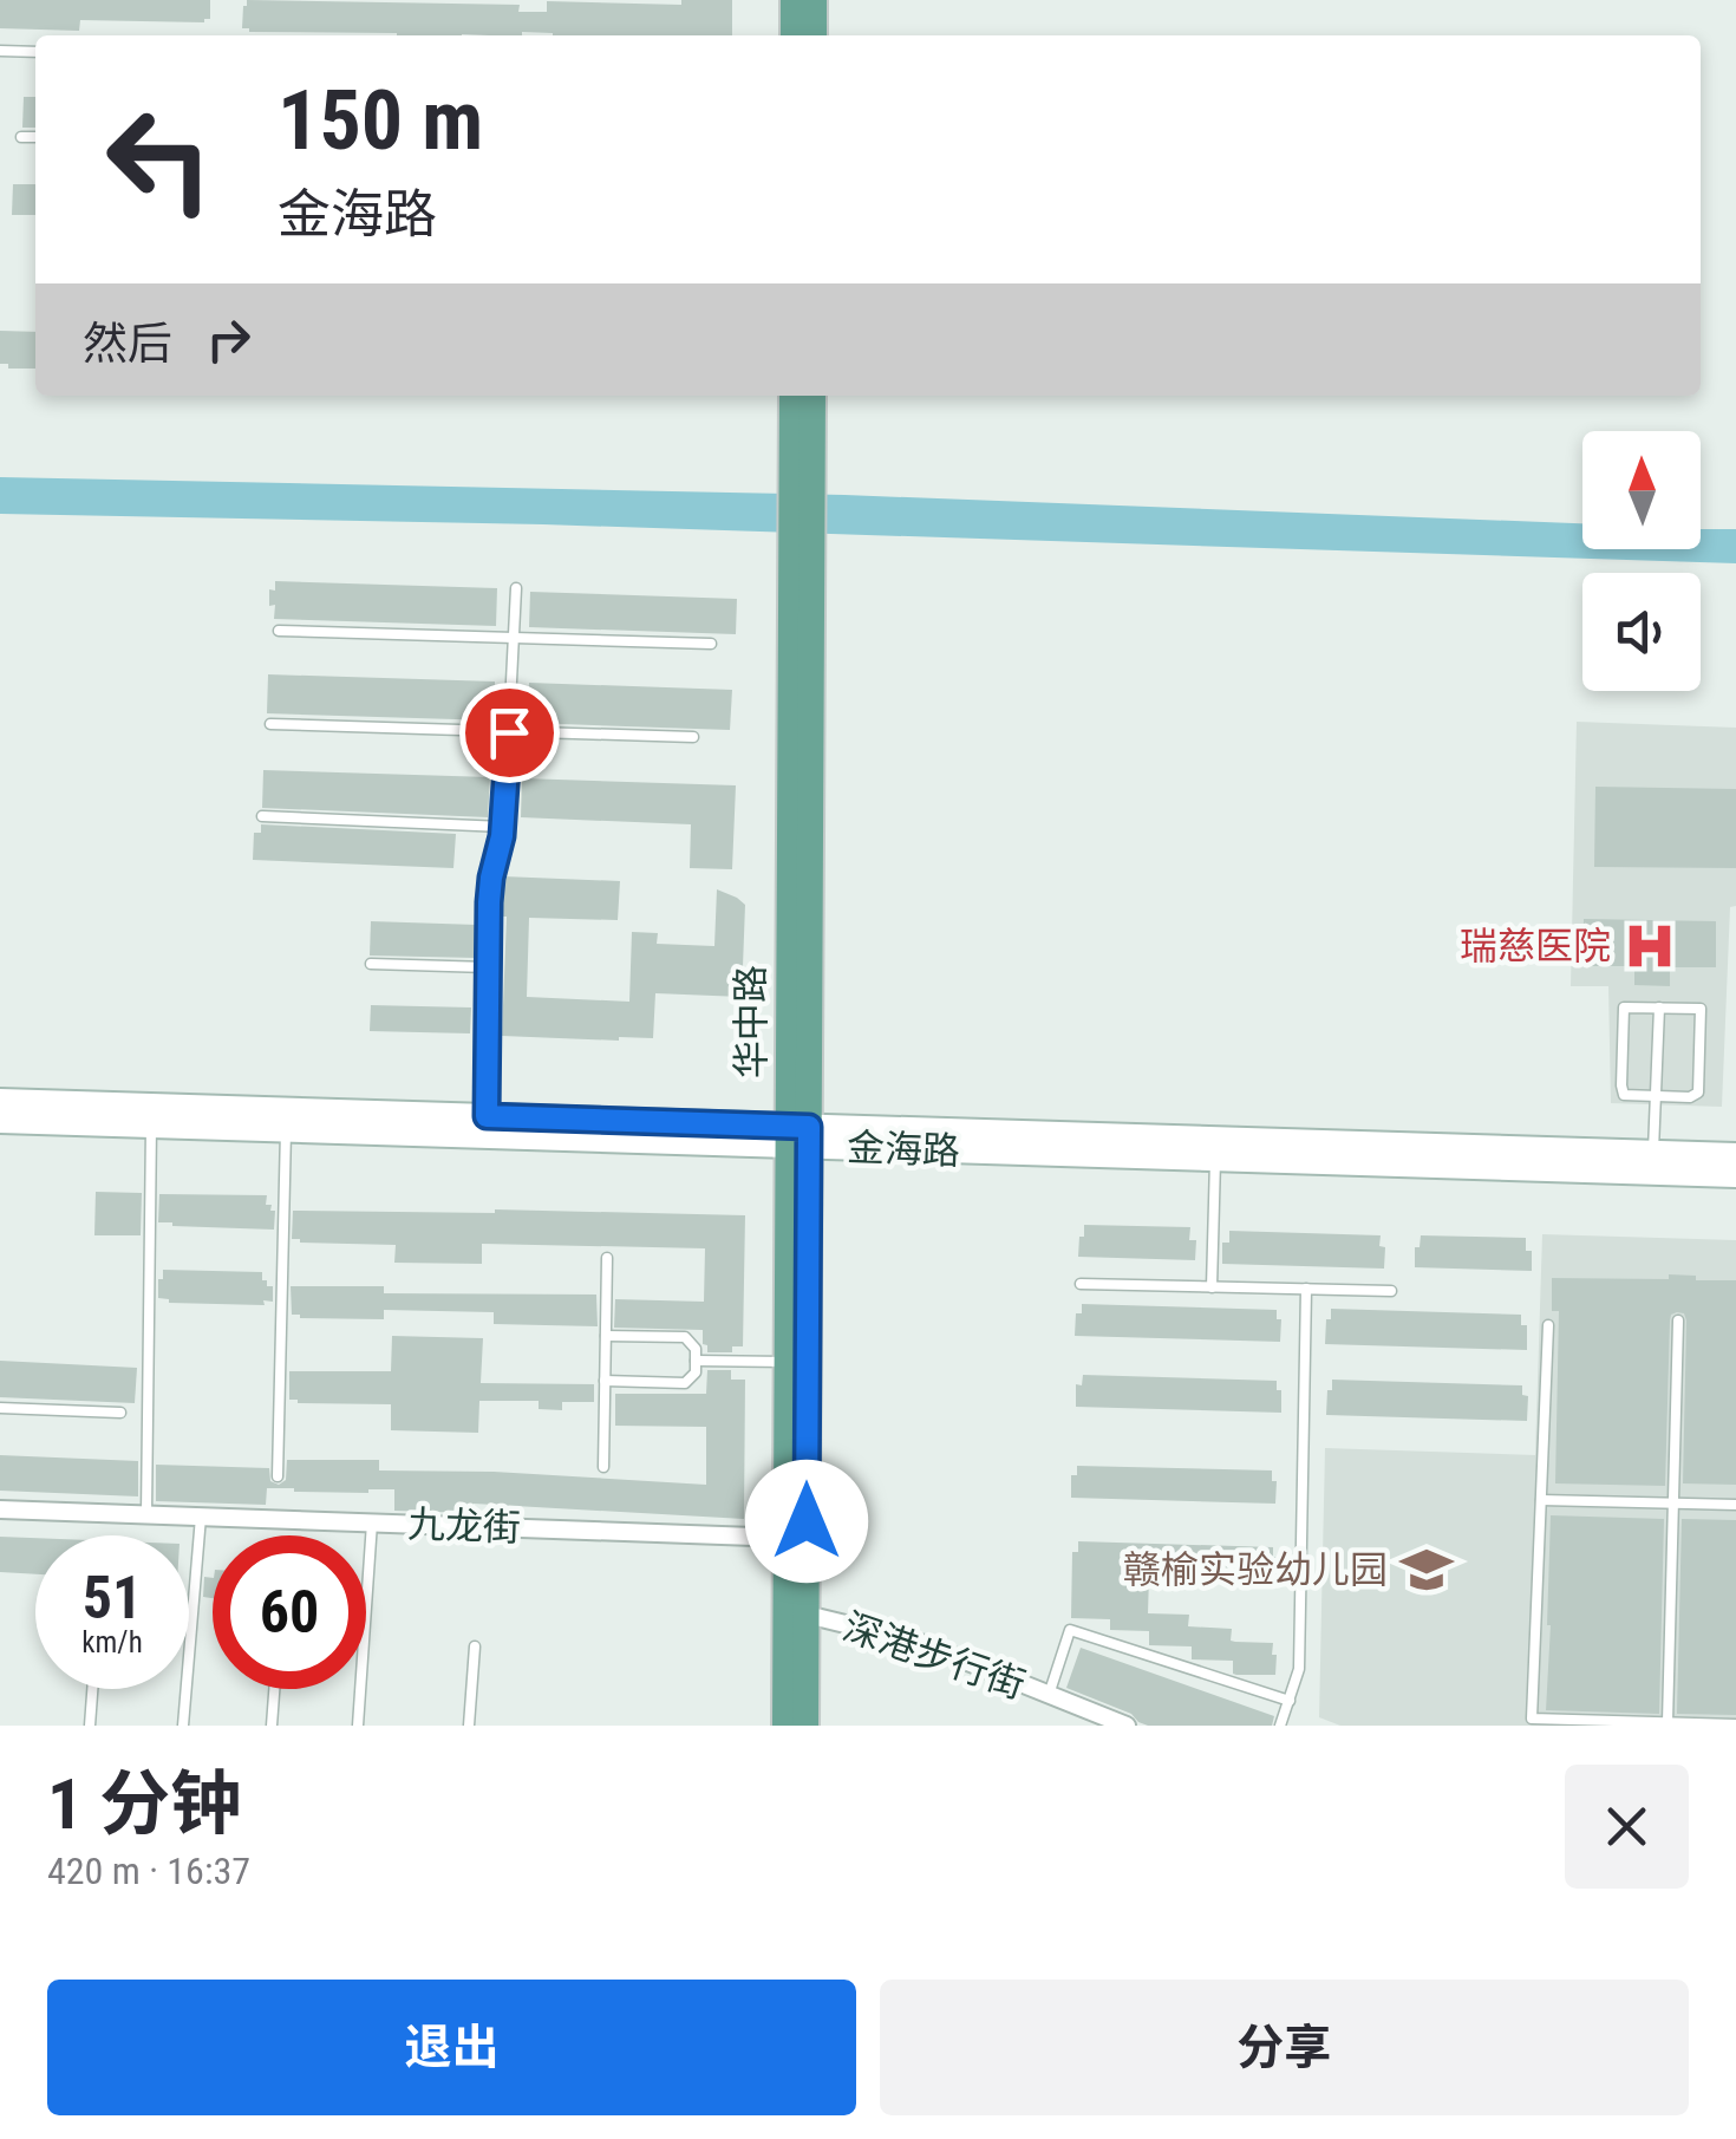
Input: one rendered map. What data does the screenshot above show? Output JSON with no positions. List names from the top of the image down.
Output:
{
  "streets": {
    "main road": ["华中路", "金海路"],
    "street": ["九龙街", "深港步行街"]
  },
  "crossings": [
    ["华中路", "金海路"],
    ["华中路", "九龙街"],
    ["华中路", "深港步行街"]
  ],
  "places": {
    "hospital": ["瑞慈医院"],
    "school or university": ["赣榆实验幼儿园"]
  },
  "north": "top",
  "page": {
    "turn": ["150 m", "金海路"],
    "then": "然后",
    "speed": "51 km/h",
    "limit": "60",
    "heading": ["1 分钟", "420 m · 16:37"],
    "buttons": ["退出", "分享"]
  }
}
